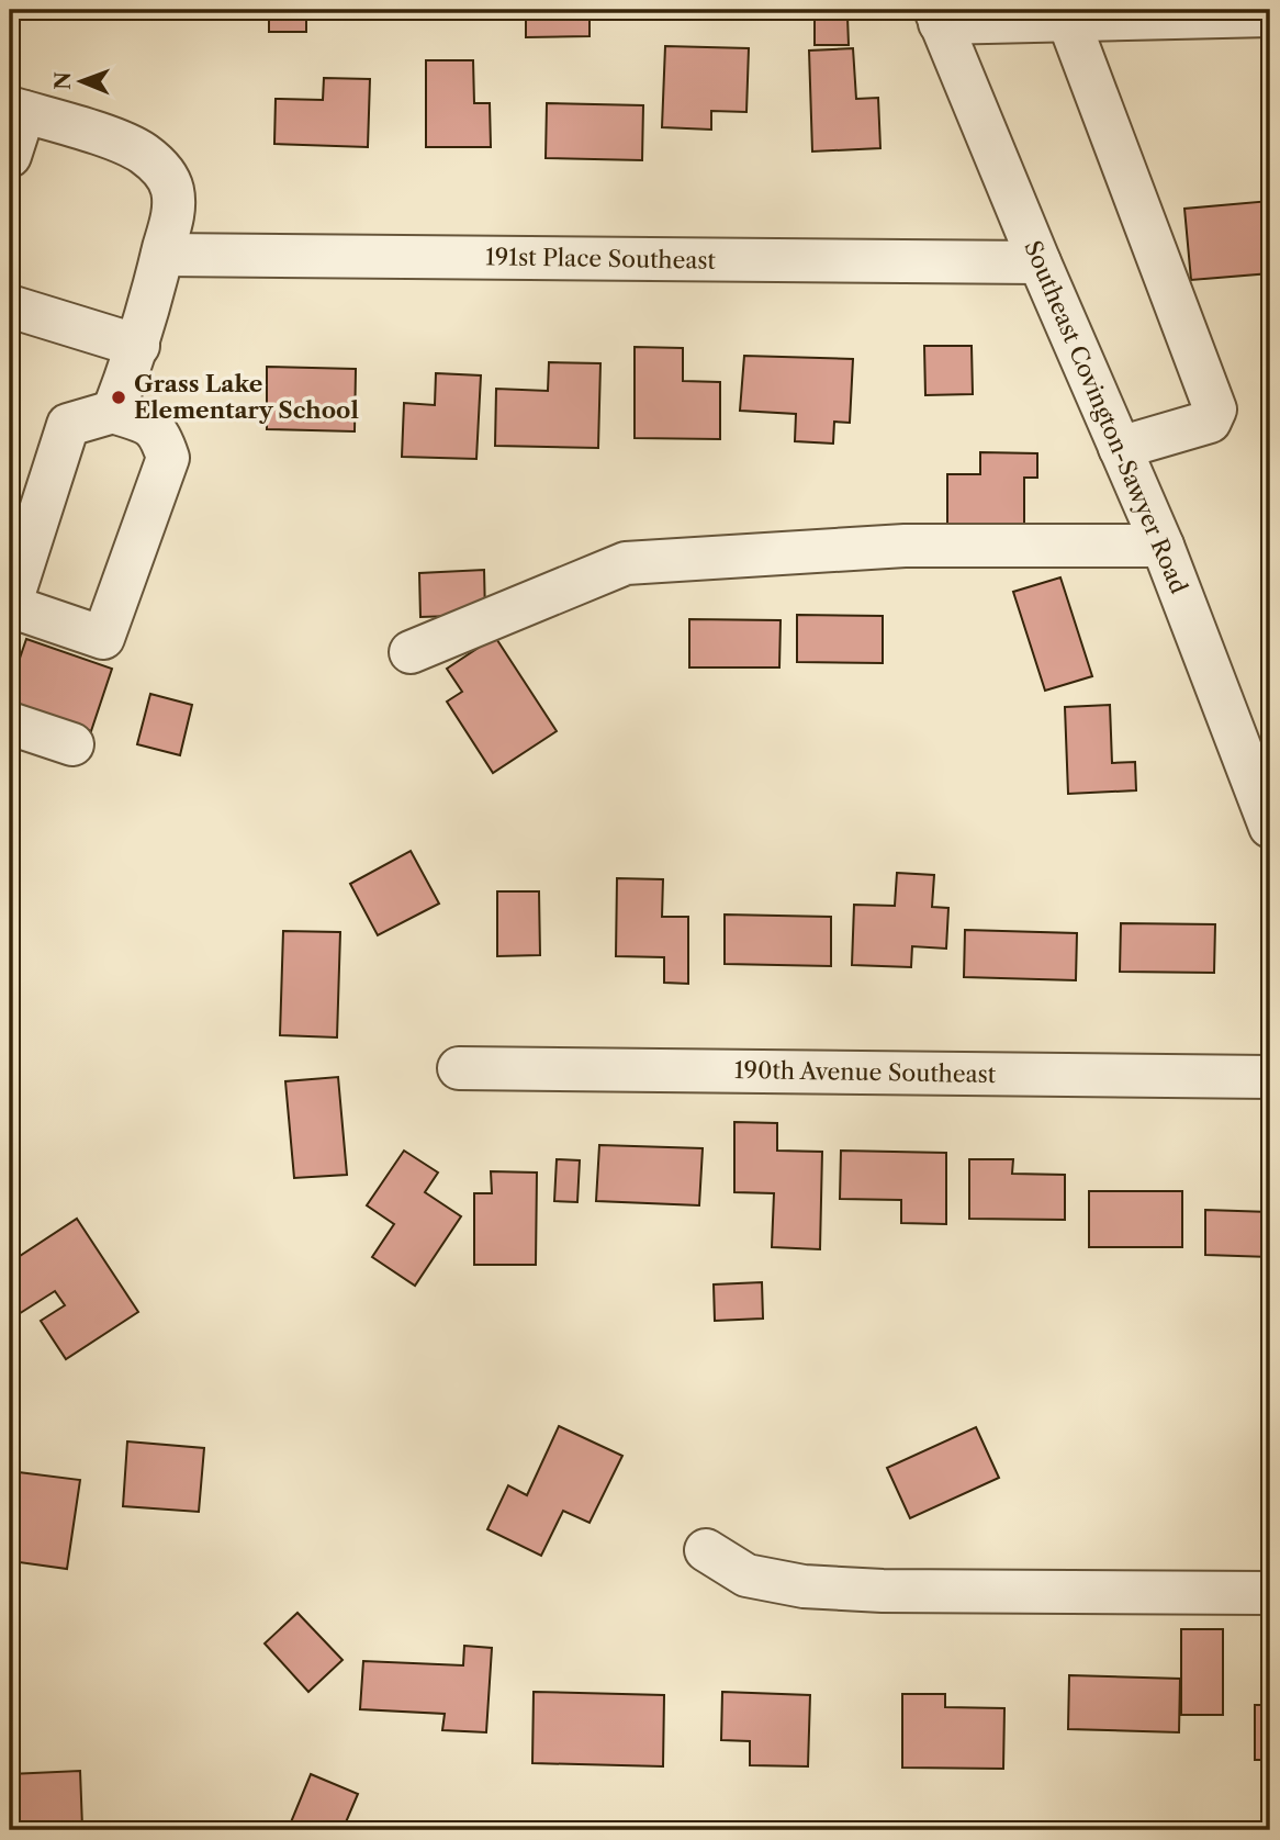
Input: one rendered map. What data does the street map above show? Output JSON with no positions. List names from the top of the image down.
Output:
{
  "streets": {
    "street": ["191st Place Southeast", "Southeast Covington-Sawyer Road", "190th Avenue Southeast"]
  },
  "crossings": [
    ["191st Place Southeast", "Southeast Covington-Sawyer Road"]
  ],
  "places": ["Grass Lake Elementary School"],
  "north": "left"
}
